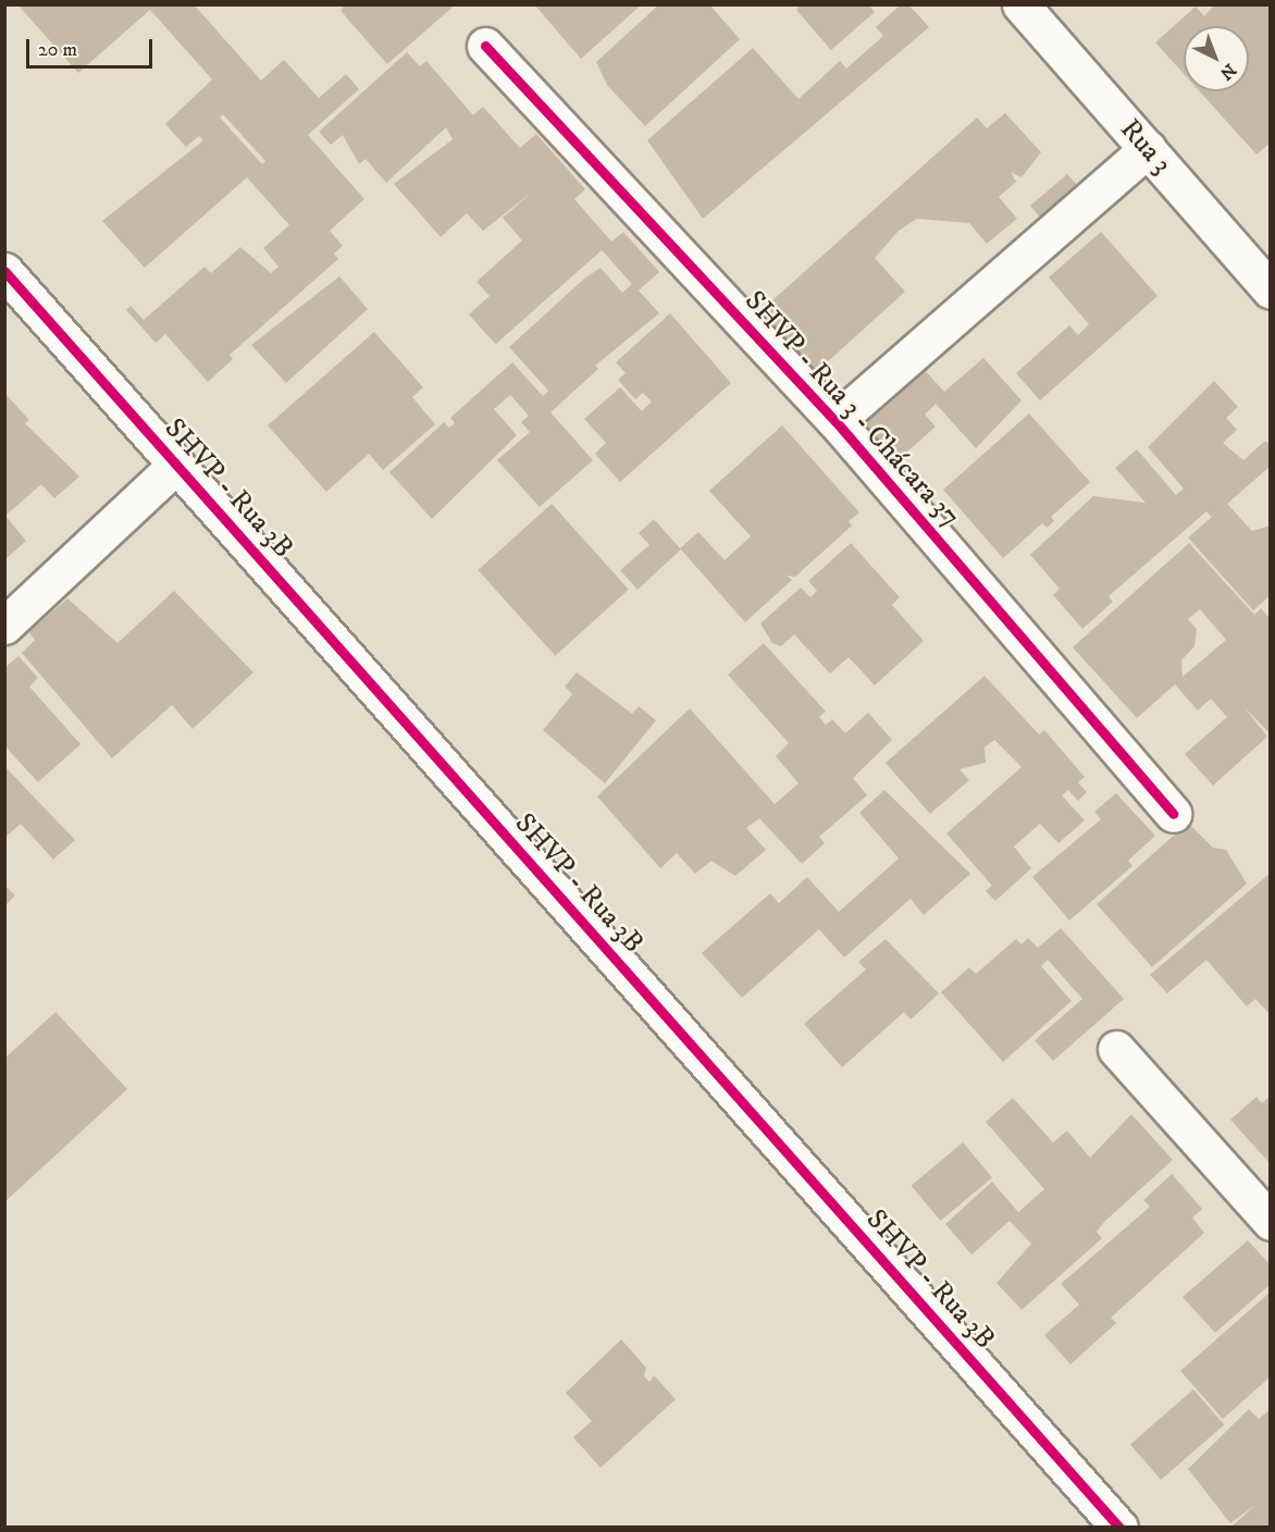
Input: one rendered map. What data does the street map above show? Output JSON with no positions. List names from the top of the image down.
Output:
{
  "streets": {
    "street": ["Rua 3", "SHVP - Rua 3 - Chácara 37", "SHVP - Rua 3B"]
  },
  "crossings": [
    ["Rua 3", "SHVP - Rua 3 - Chácara 37"]
  ],
  "scale_bar": "20 m",
  "north": "bottom right"
}
